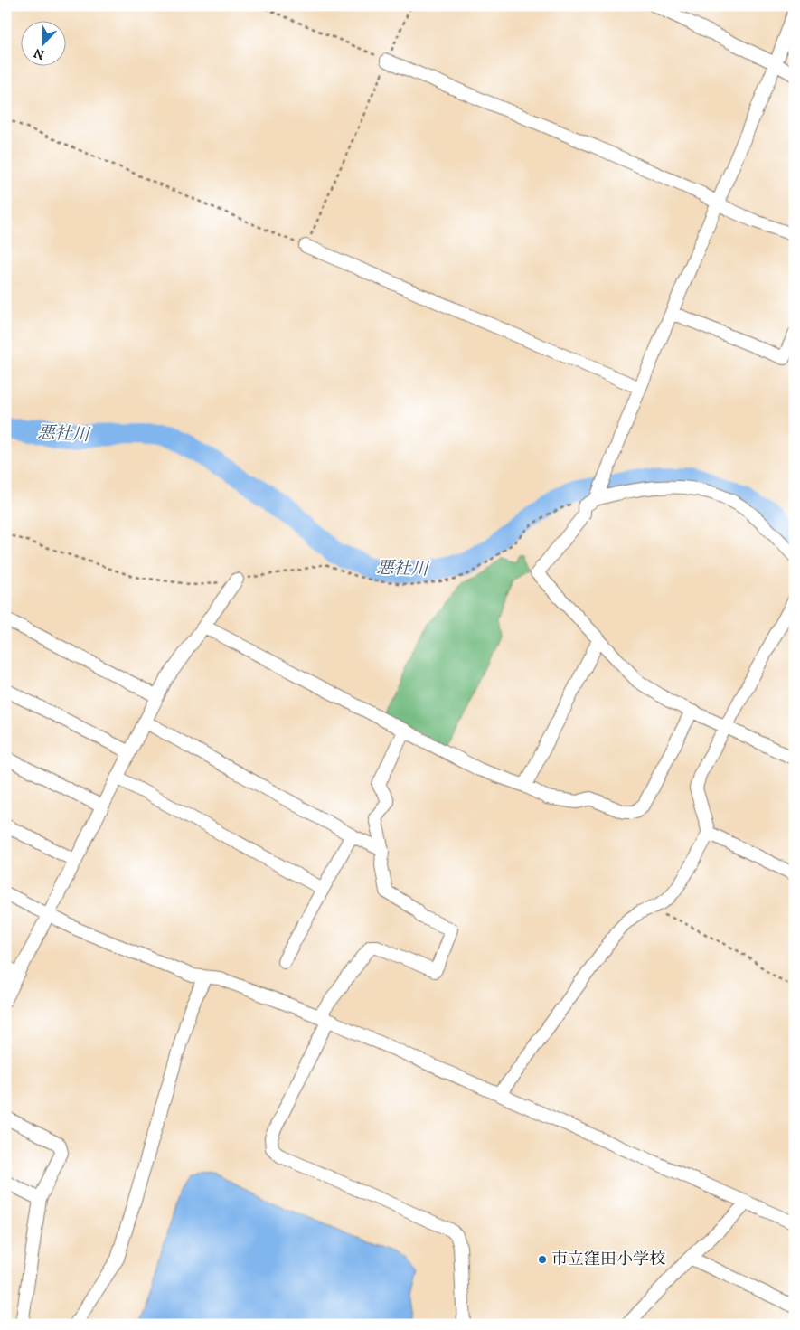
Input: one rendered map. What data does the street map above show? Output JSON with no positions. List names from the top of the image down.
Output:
{
  "water": ["悪社川"],
  "places": ["市立窪田小学校"],
  "north": "bottom"
}
